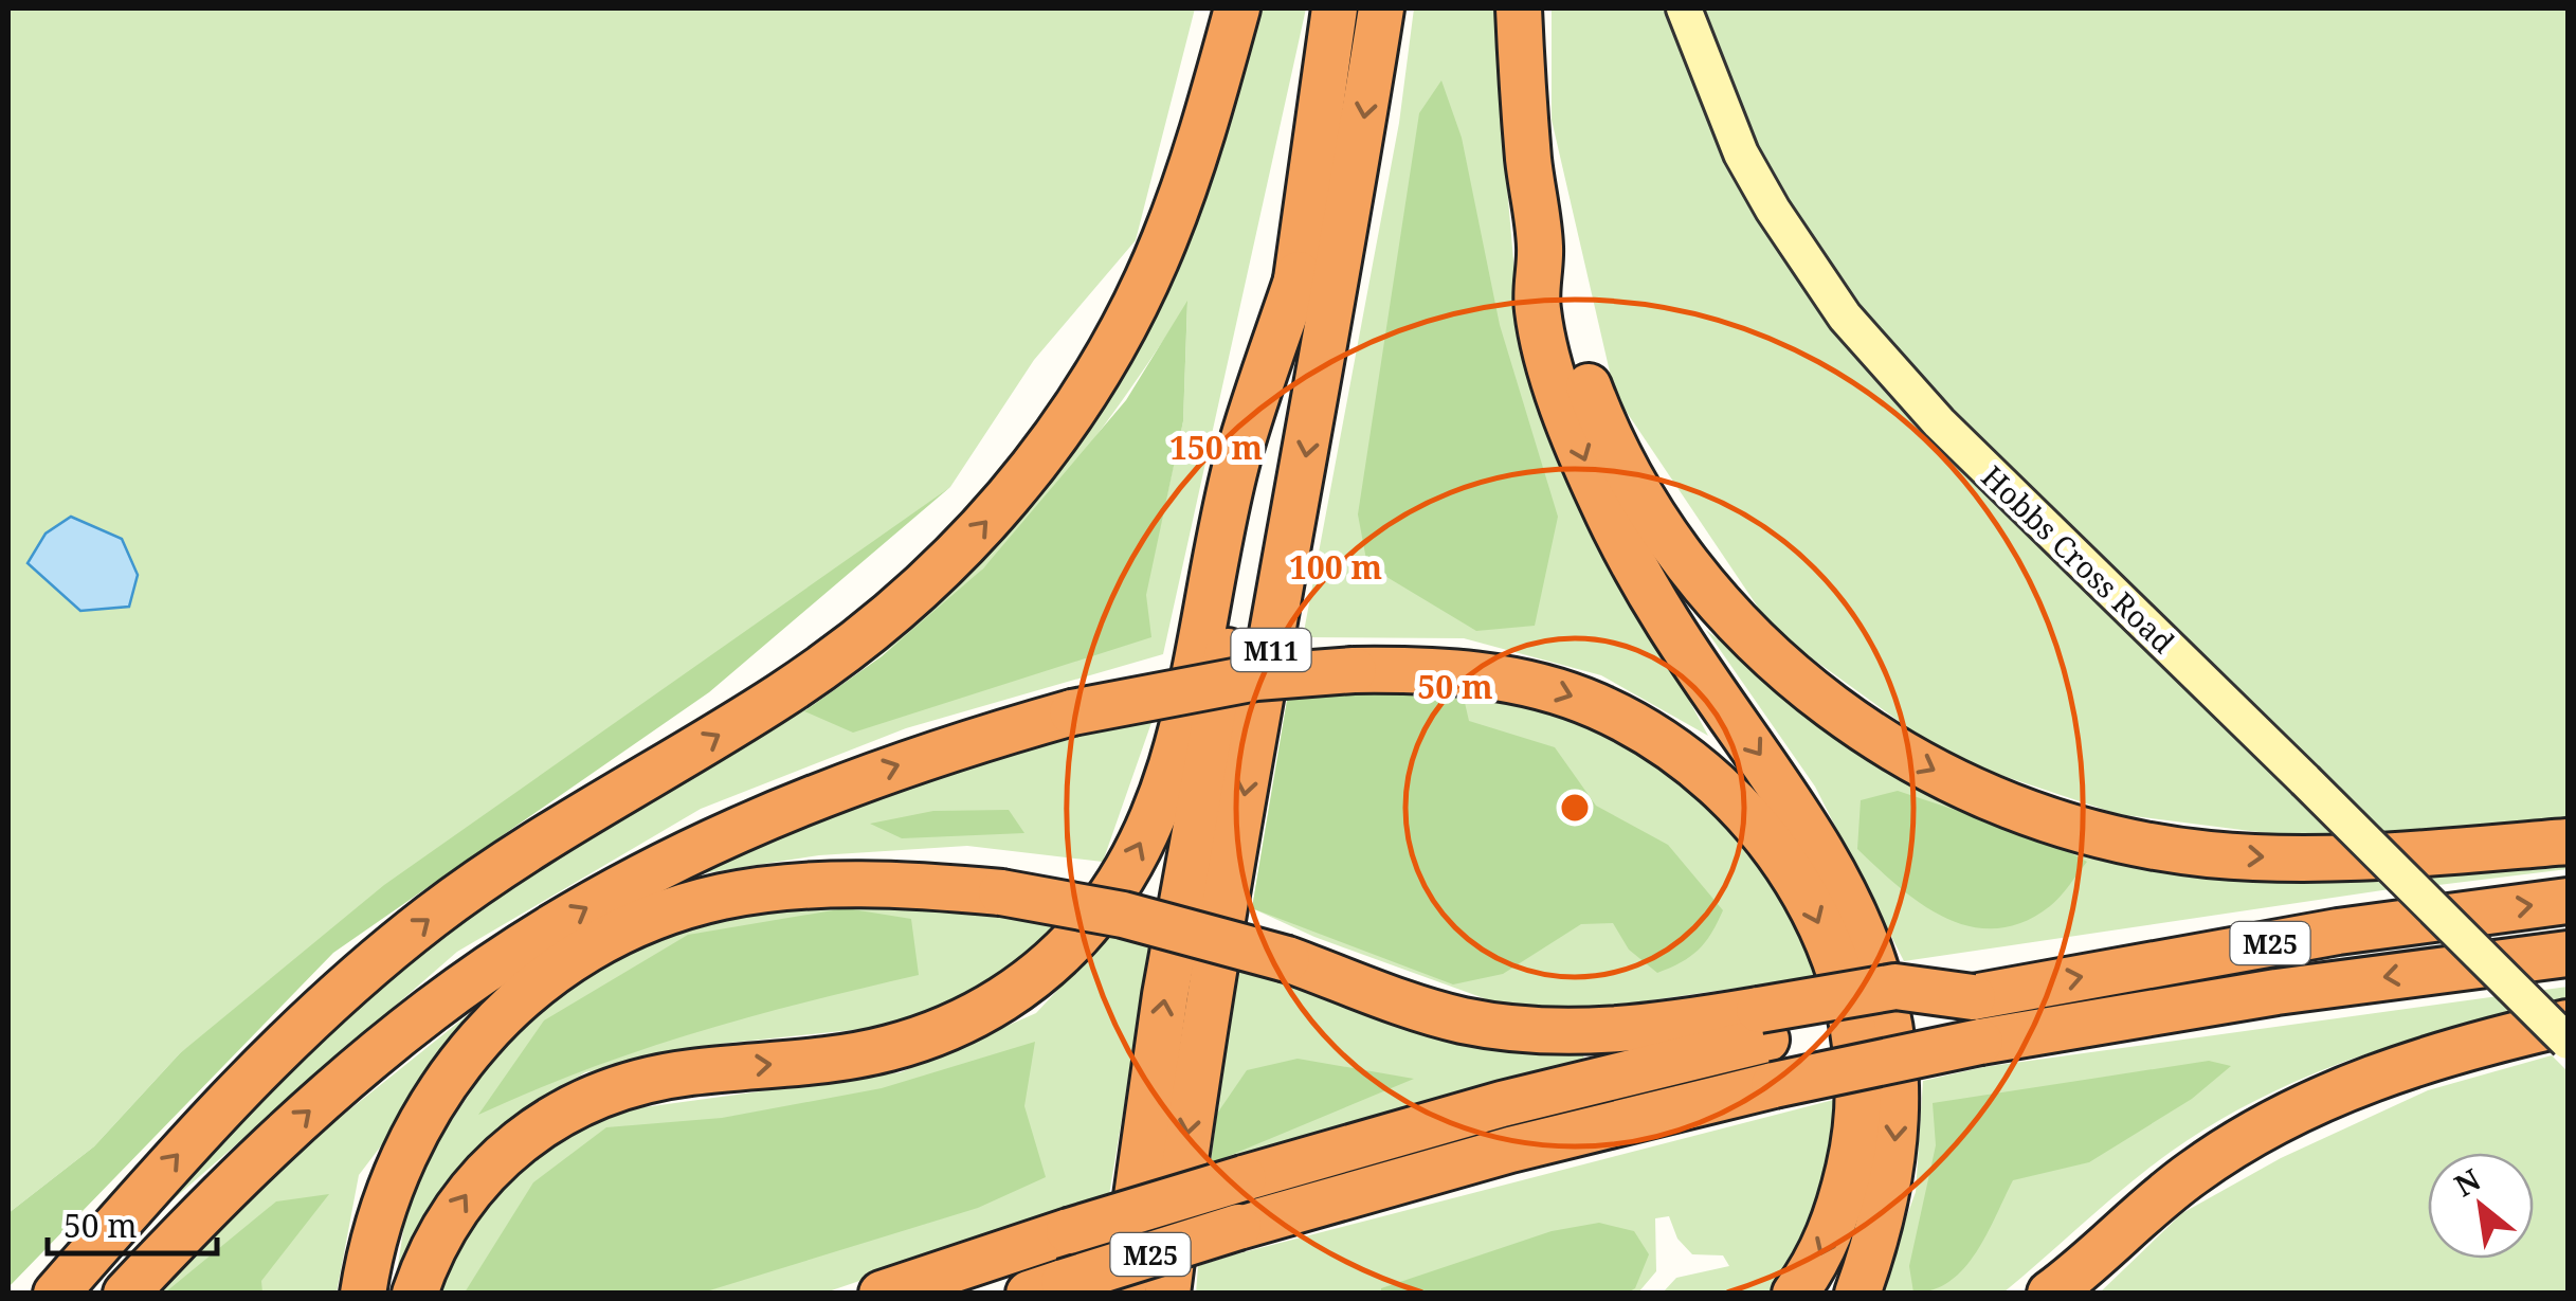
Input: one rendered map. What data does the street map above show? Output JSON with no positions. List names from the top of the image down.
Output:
{
  "streets": {
    "highway": ["M11", "M25"],
    "street": ["Hobbs Cross Road"]
  },
  "scale_bar": "50 m",
  "north": "top left",
  "rings": ["150 m", "100 m", "50 m"]
}
